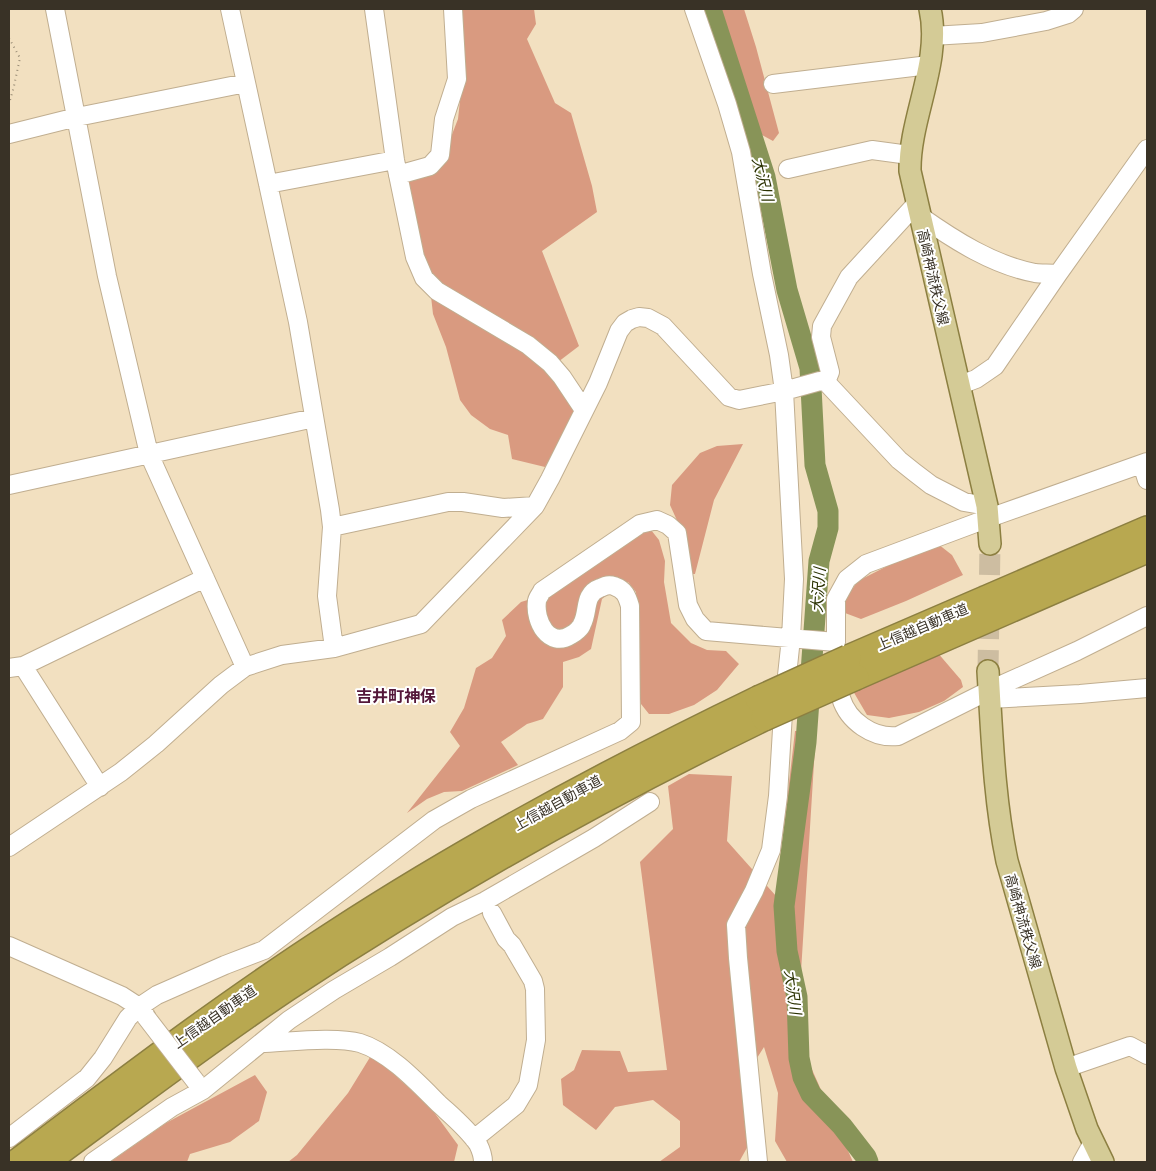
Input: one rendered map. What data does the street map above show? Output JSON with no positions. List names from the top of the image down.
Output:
{
  "streets": {
    "highway": ["上信越自動車道"],
    "main road": ["高崎神流秩父線"]
  },
  "districts": ["吉井町神保"],
  "water": ["大沢川"]
}
